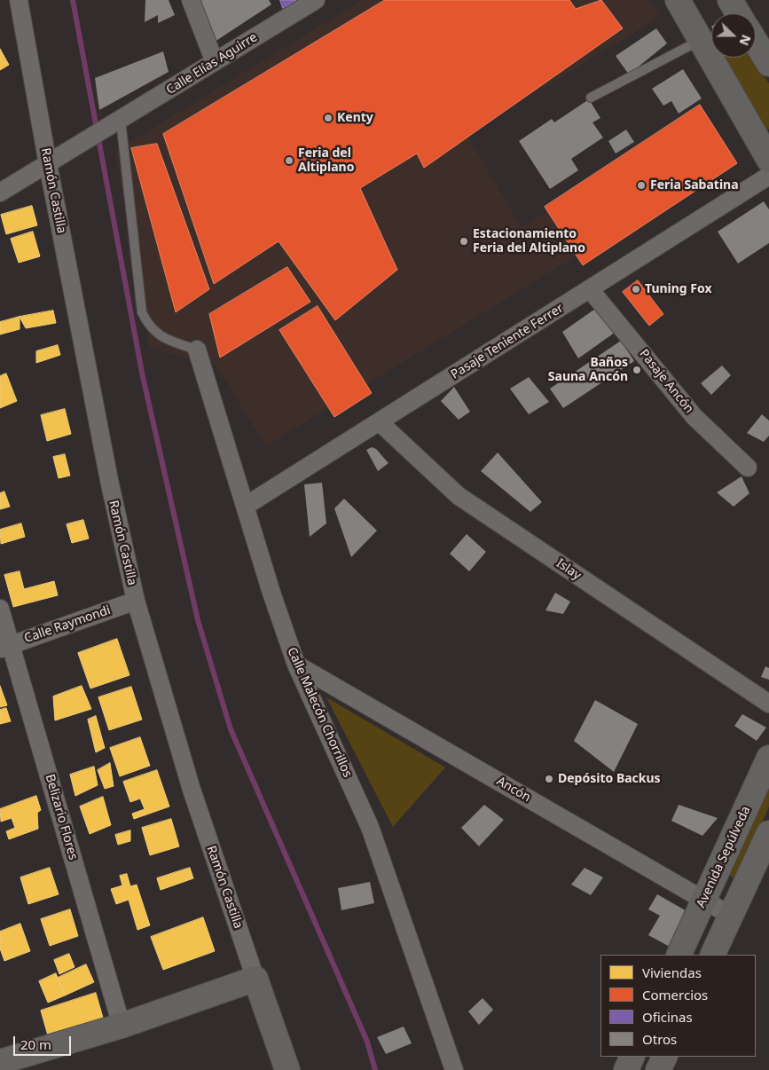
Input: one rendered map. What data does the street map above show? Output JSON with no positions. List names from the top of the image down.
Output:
{
  "streets": {
    "street": [
      "Calle Elías Aguirre",
      "Ramón Castilla",
      "Pasaje Teniente Ferrer",
      "Pasaje Ancón",
      "Islay",
      "Calle Raymondi",
      "Calle Malecón Chorrillos",
      "Ancón",
      "Belizario Flores",
      "Avenida Sepúlveda"
    ]
  },
  "crossings": [
    ["Calle Elías Aguirre", "Ramón Castilla"],
    ["Ramón Castilla", "Calle Raymondi"],
    ["Pasaje Teniente Ferrer", "Pasaje Ancón"],
    ["Pasaje Teniente Ferrer", "Islay"],
    ["Pasaje Teniente Ferrer", "Calle Malecón Chorrillos"],
    ["Calle Raymondi", "Belizario Flores"],
    ["Calle Malecón Chorrillos", "Ancón"],
    ["Ancón", "Avenida Sepúlveda"]
  ],
  "places": [
    "Kenty",
    "Feria del Altiplano",
    "Feria Sabatina",
    "Estacionamiento Feria del Altiplano",
    "Tuning Fox",
    "Baños Sauna Ancón",
    "Depósito Backus"
  ],
  "legend": [
    "Viviendas",
    "Comercios",
    "Oficinas",
    "Otros"
  ],
  "scale_bar": "20 m",
  "north": "right"
}
